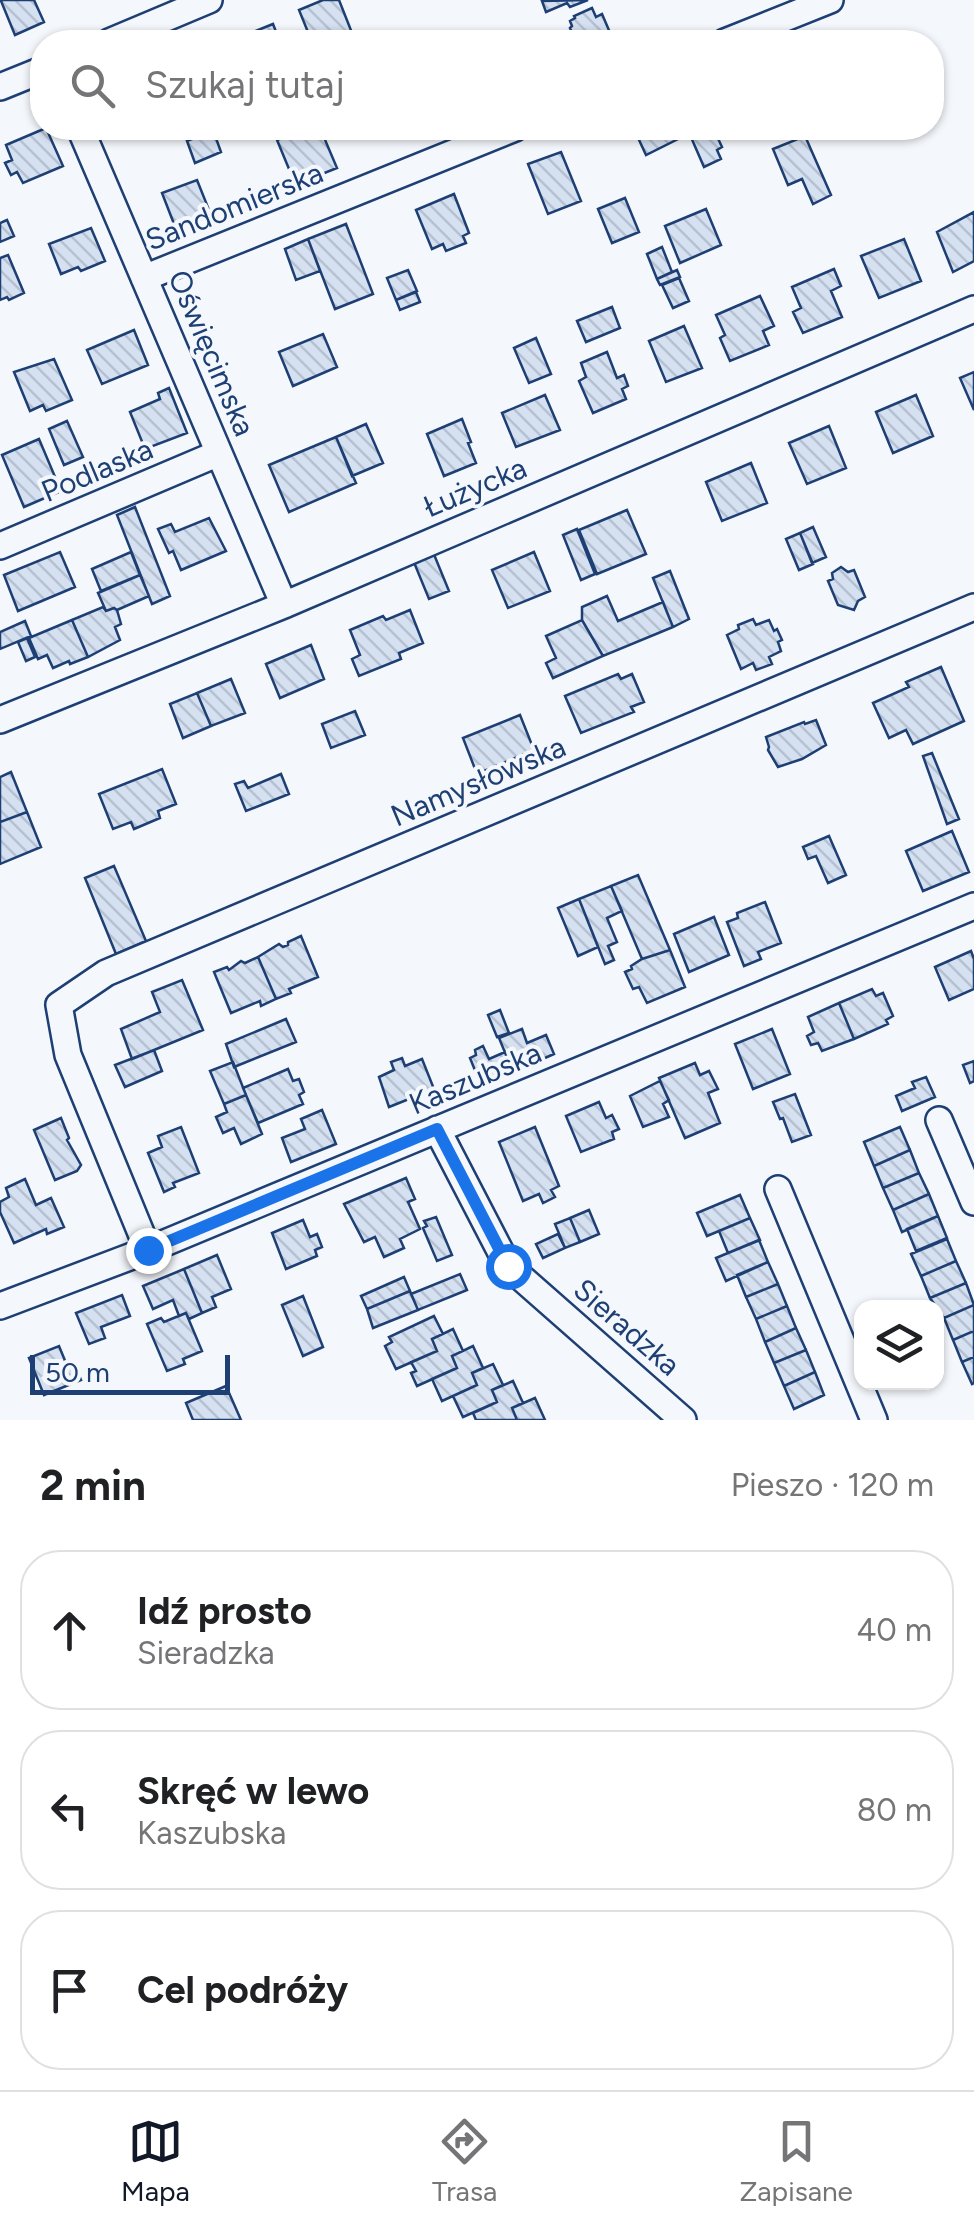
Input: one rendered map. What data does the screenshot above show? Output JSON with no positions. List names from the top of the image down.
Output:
{
  "streets": {
    "street": [
      "Sandomierska",
      "Oświęcimska",
      "Podlaska",
      "Łużycka",
      "Namysłowska",
      "Kaszubska",
      "Sieradzka"
    ]
  },
  "crossings": [
    ["Sandomierska", "Oświęcimska"],
    ["Oświęcimska", "Podlaska"],
    ["Oświęcimska", "Łużycka"],
    ["Namysłowska", "Kaszubska"],
    ["Kaszubska", "Sieradzka"]
  ],
  "scale_bar": "50 m",
  "page": {
    "search": "Szukaj tutaj",
    "scale": "50 m",
    "heading": ["2 min", "Pieszo · 120 m"],
    "list": [
      ["Idź prosto", "Sieradzka", "40 m"],
      ["Skręć w lewo", "Kaszubska", "80 m"],
      "Cel podróży"
    ],
    "nav": ["Mapa", "Trasa", "Zapisane"]
  }
}
